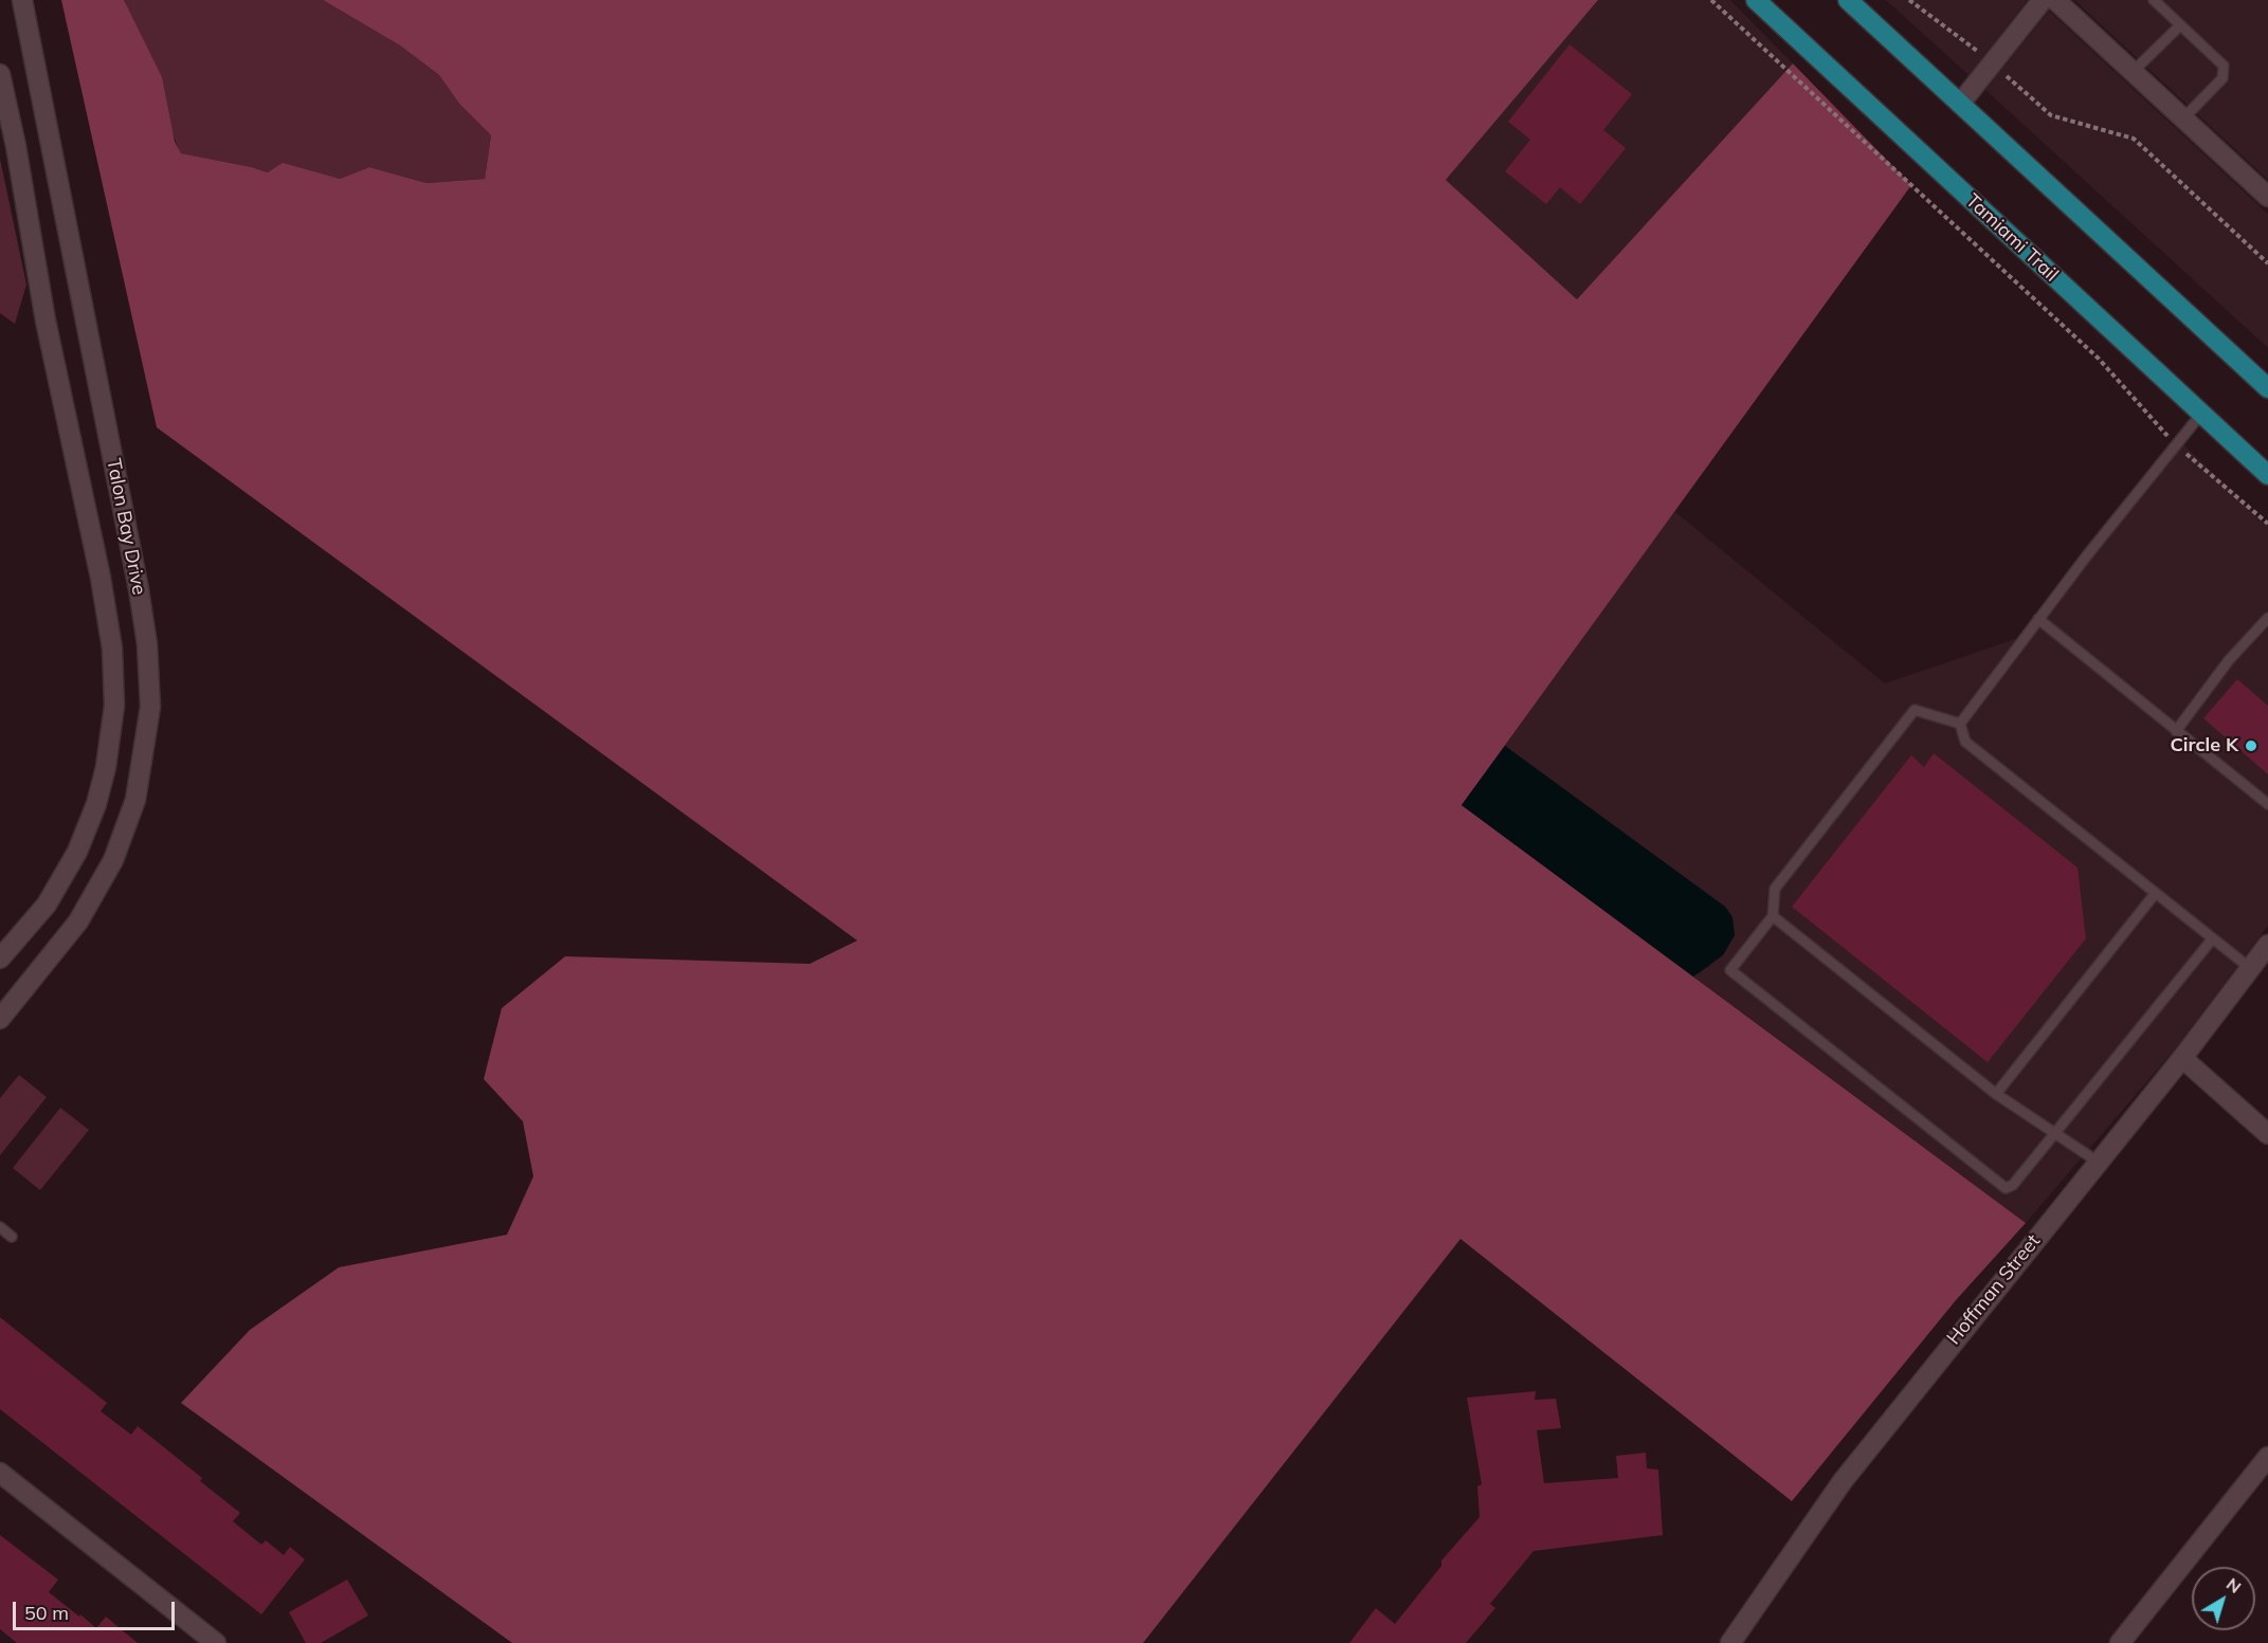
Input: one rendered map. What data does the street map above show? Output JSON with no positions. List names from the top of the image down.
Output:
{
  "streets": {
    "main road": ["Tamiami Trail"],
    "street": ["Talon Bay Drive", "Hoffman Street"]
  },
  "places": ["Circle K"],
  "scale_bar": "50 m",
  "north": "top right"
}
